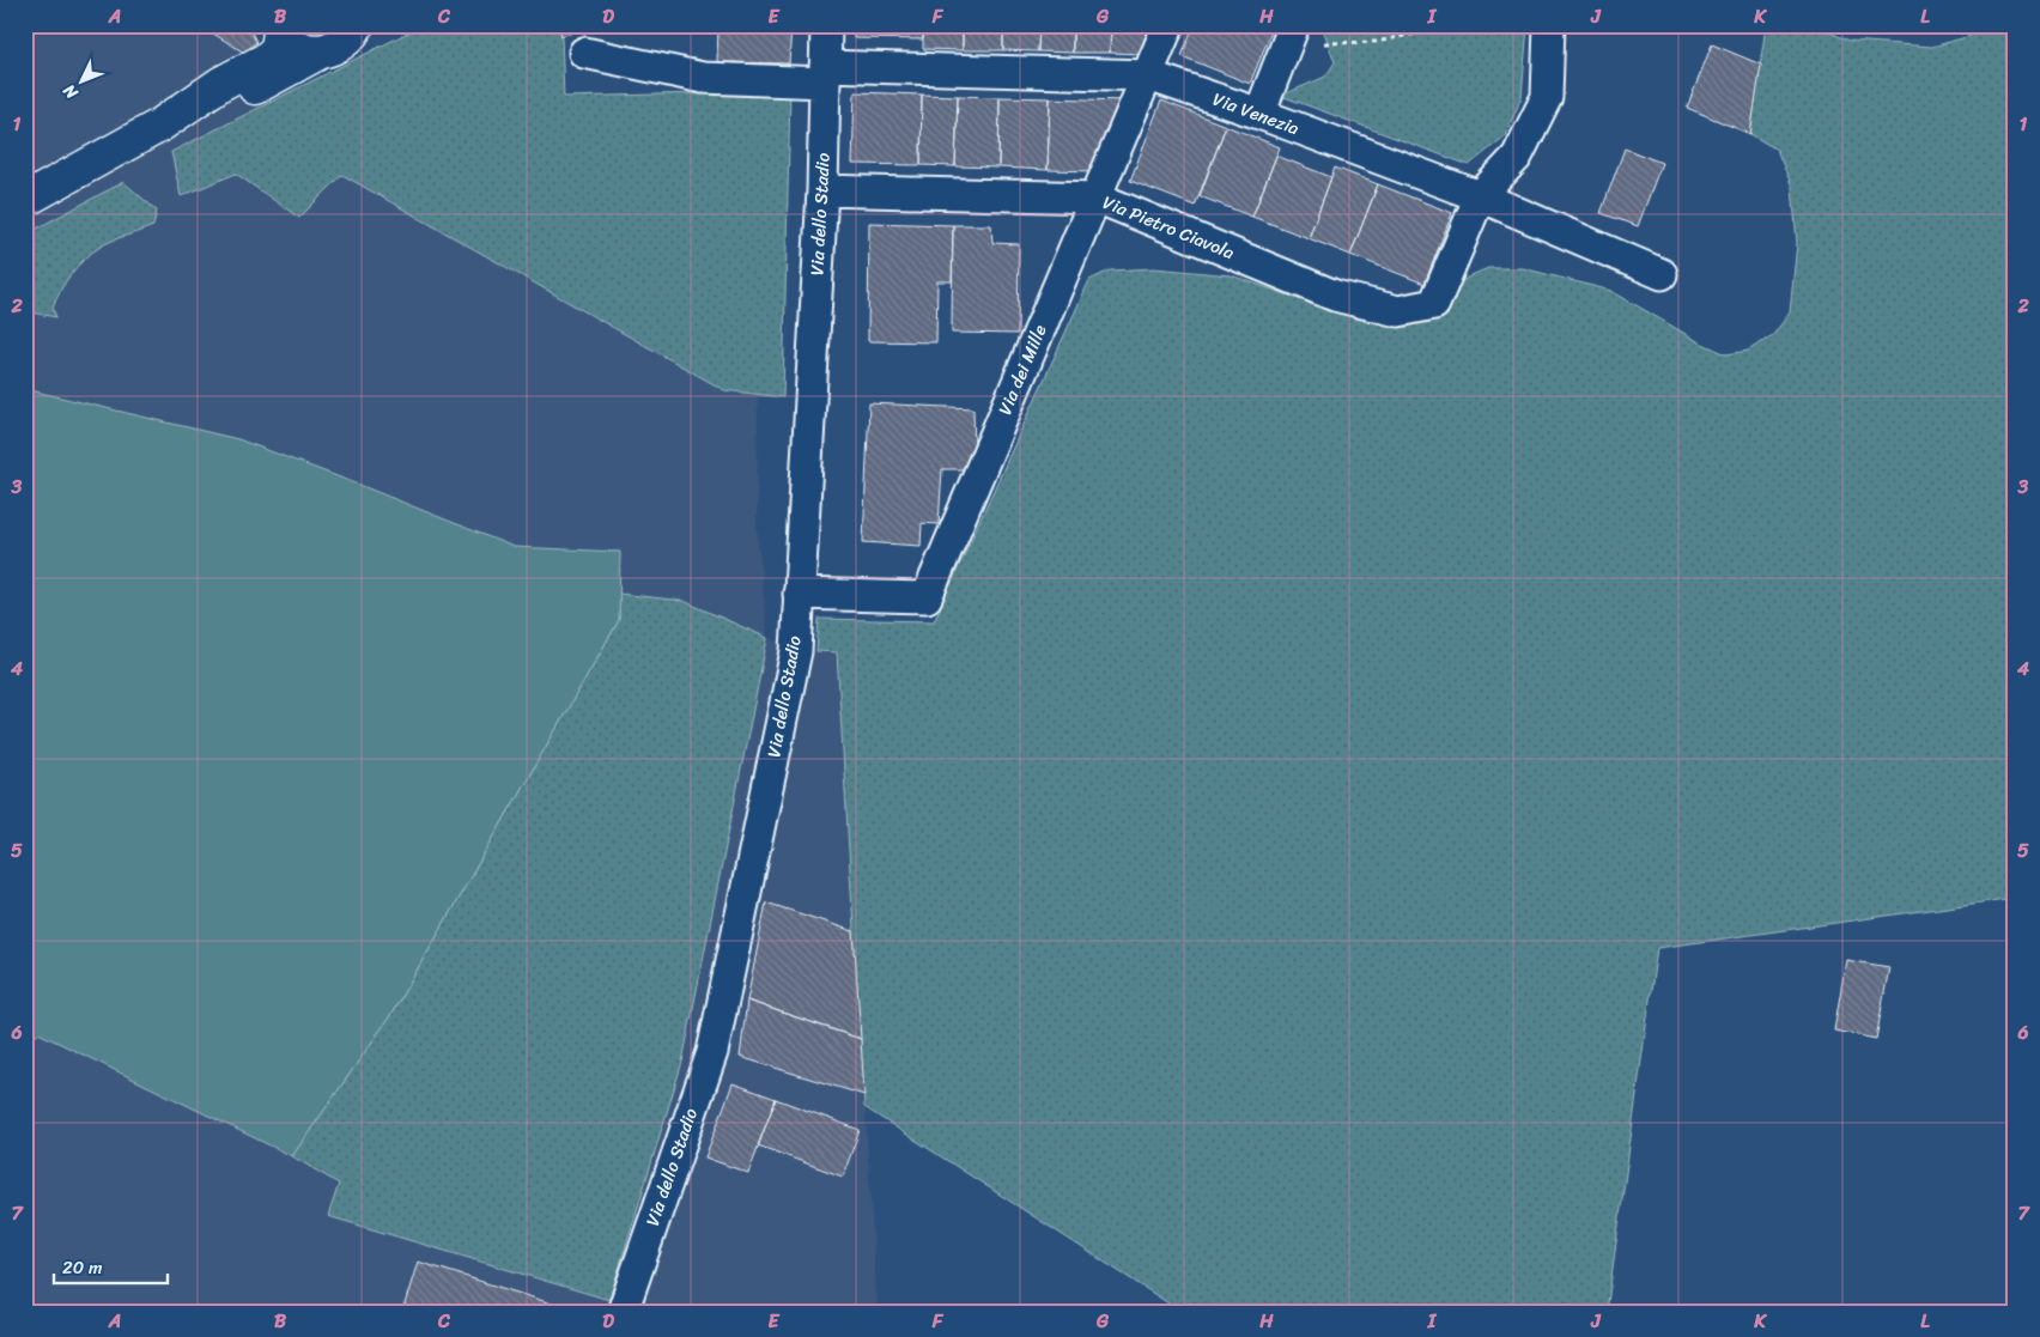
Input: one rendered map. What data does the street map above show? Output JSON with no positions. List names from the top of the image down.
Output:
{
  "streets": {
    "street": [
      "Via Venezia",
      "Via dello Stadio",
      "Via Pietro Ciavola",
      "Via dei Mille"
    ]
  },
  "crossings": [
    ["Via Venezia", "Via dello Stadio"],
    ["Via Venezia", "Via Pietro Ciavola"],
    ["Via Venezia", "Via dei Mille"],
    ["Via dello Stadio", "Via Pietro Ciavola"],
    ["Via dello Stadio", "Via dei Mille"],
    ["Via Pietro Ciavola", "Via dei Mille"]
  ],
  "scale_bar": "20 m",
  "north": "bottom left",
  "grid": {
    "columns": [
      "A",
      "B",
      "C",
      "D",
      "E",
      "F",
      "G",
      "H",
      "I",
      "J",
      "K",
      "L"
    ],
    "rows": [
      "1",
      "2",
      "3",
      "4",
      "5",
      "6",
      "7"
    ]
  }
}
